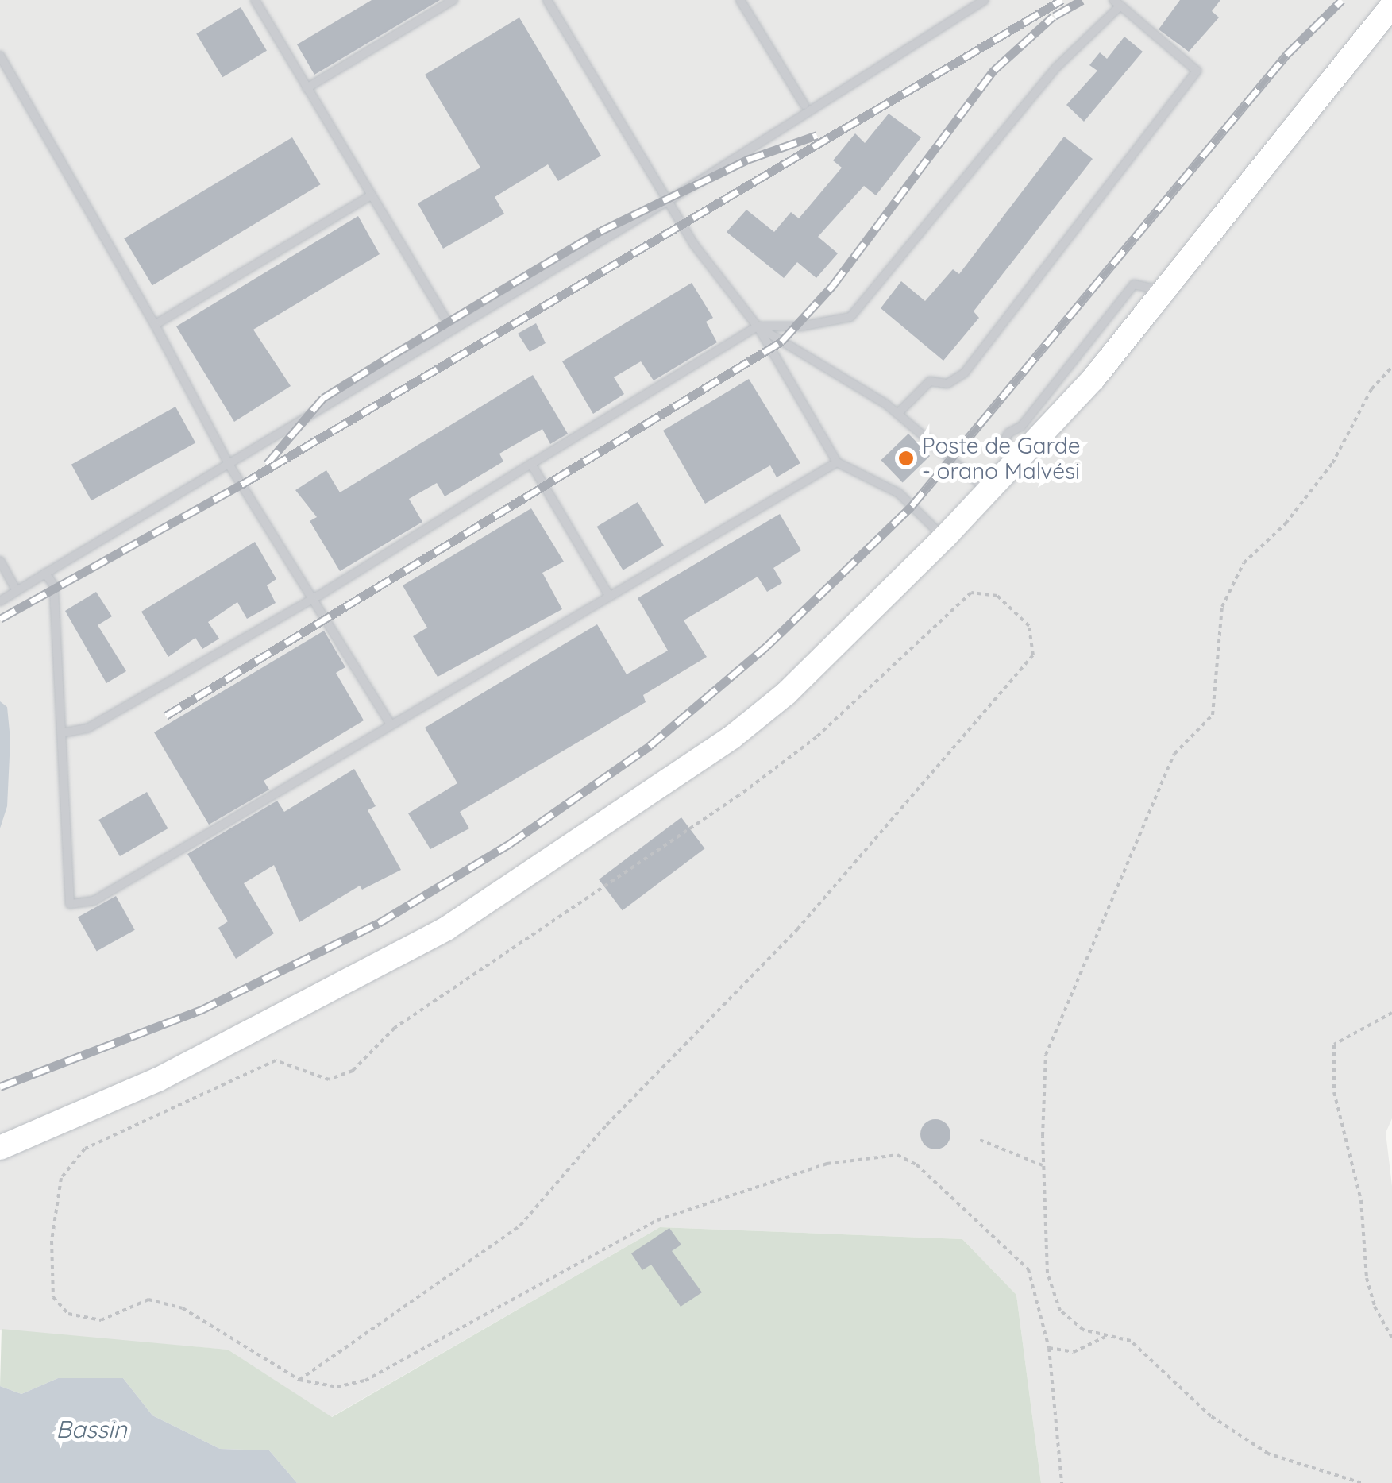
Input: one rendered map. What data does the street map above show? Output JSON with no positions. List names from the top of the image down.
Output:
{
  "water": ["Bassin"],
  "places": ["Poste de Garde - orano Malvési"]
}
